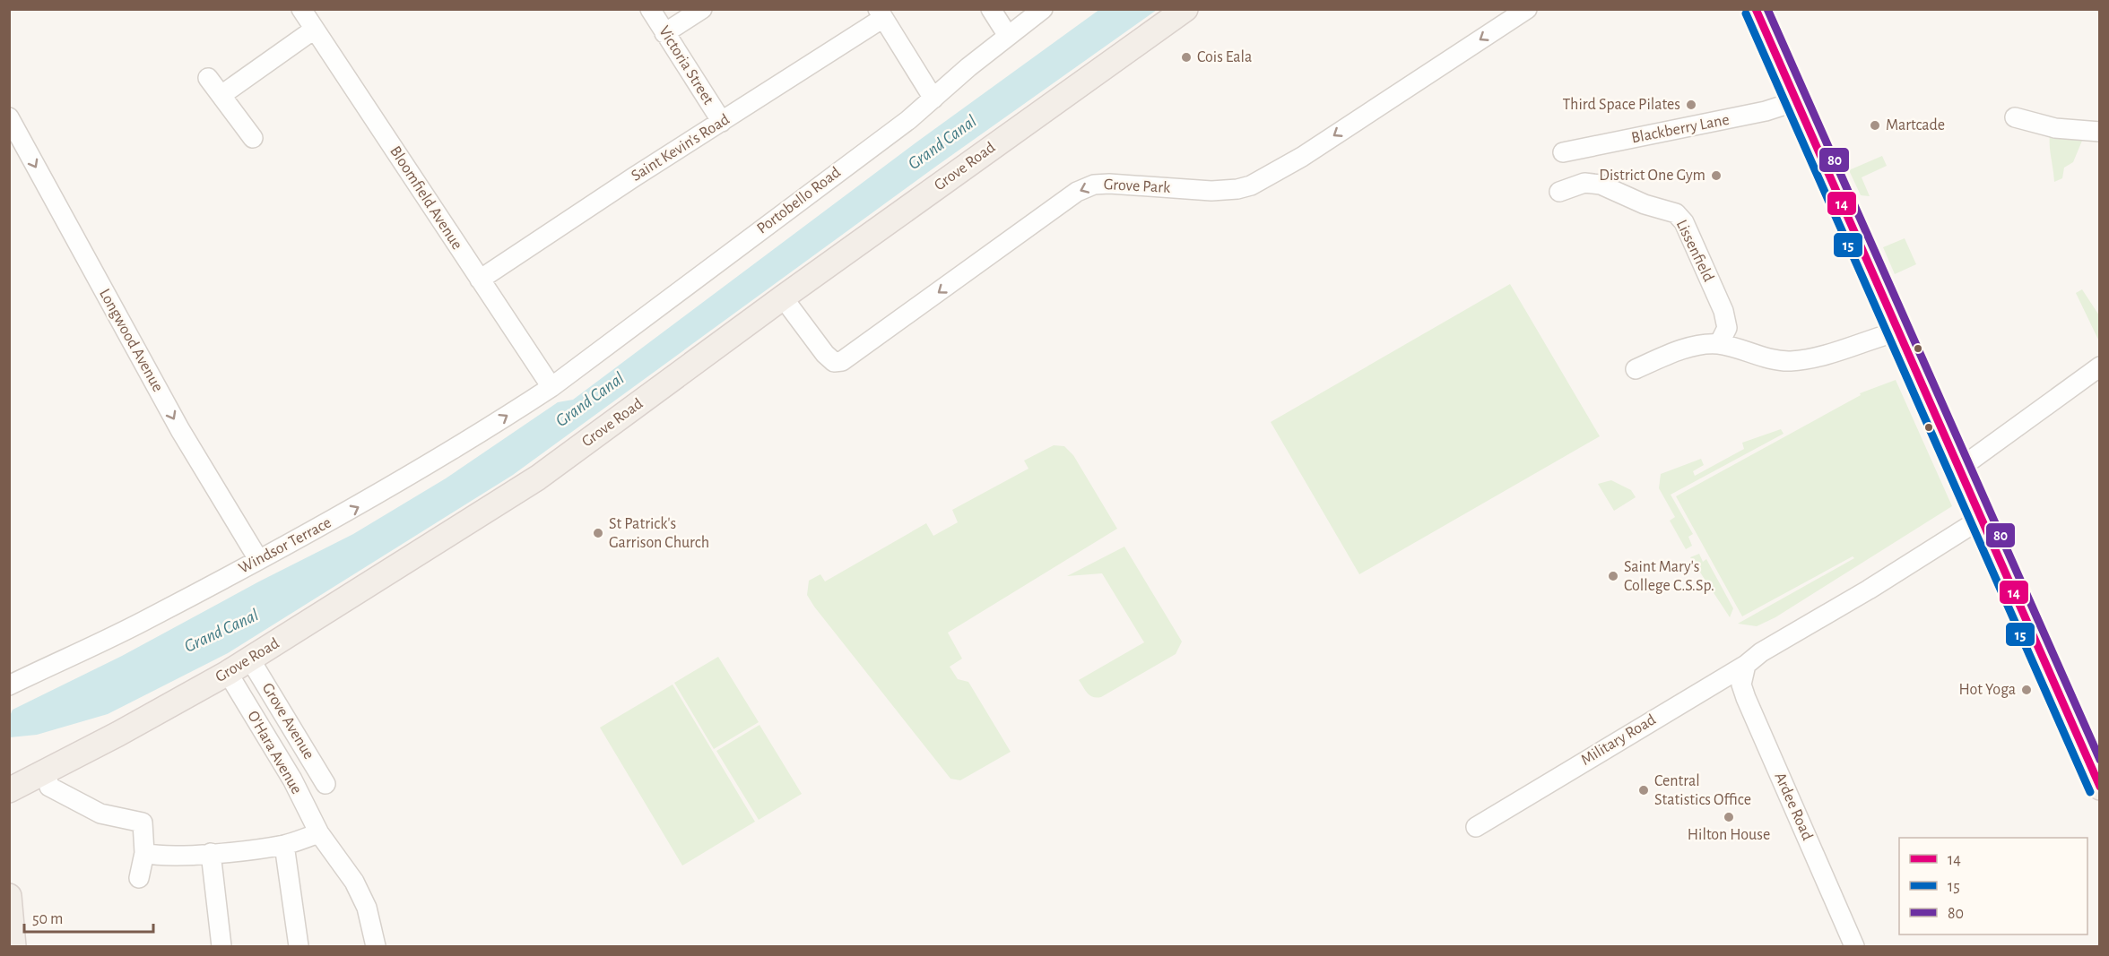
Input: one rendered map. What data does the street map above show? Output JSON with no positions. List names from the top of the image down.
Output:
{
  "streets": {
    "main road": ["Grove Road"],
    "street": [
      "Victoria Street",
      "Blackberry Lane",
      "Saint Kevin's Road",
      "Grove Park",
      "Bloomfield Avenue",
      "Portobello Road",
      "Lissenfield",
      "Longwood Avenue",
      "Windsor Terrace",
      "Grove Avenue",
      "Military Road",
      "O'Hara Avenue",
      "Ardee Road"
    ]
  },
  "crossings": [
    ["Victoria Street", "Saint Kevin's Road"],
    ["Saint Kevin's Road", "Bloomfield Avenue"],
    ["Grove Road", "Grove Park"],
    ["Grove Road", "Grove Avenue"],
    ["Grove Road", "O'Hara Avenue"],
    ["Bloomfield Avenue", "Portobello Road"],
    ["Bloomfield Avenue", "Windsor Terrace"],
    ["Portobello Road", "Windsor Terrace"],
    ["Longwood Avenue", "Windsor Terrace"],
    ["Military Road", "Ardee Road"]
  ],
  "one_way": ["Grove Park", "Longwood Avenue", "Windsor Terrace"],
  "water": ["Grand Canal"],
  "places": [
    "Cois Eala",
    "Third Space Pilates",
    "Martcade",
    "District One Gym",
    "St Patrick's Garrison Church",
    "Saint Mary's College C.S.Sp.",
    "Hot Yoga",
    "Central Statistics Office",
    "Hilton House"
  ],
  "lines": ["transit line 14", "transit line 80", "transit line 15"],
  "legend": ["14", "15", "80"],
  "scale_bar": "50 m"
}
